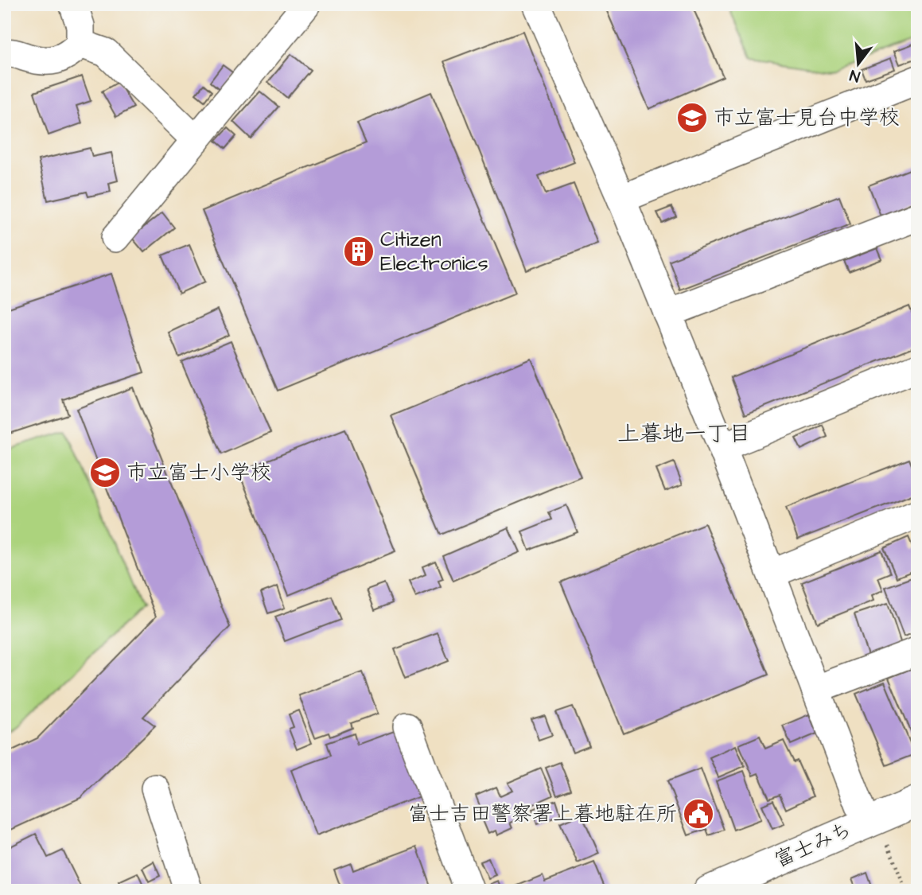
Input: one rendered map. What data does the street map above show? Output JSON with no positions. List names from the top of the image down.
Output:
{
  "streets": {
    "highway": ["富士みち"]
  },
  "districts": ["上暮地一丁目"],
  "places": {
    "school or university": ["市立富士見台中学校", "市立富士小学校"],
    "building": ["Citizen Electronics"],
    "public building": ["富士吉田警察署上暮地駐在所"]
  },
  "north": "bottom"
}
